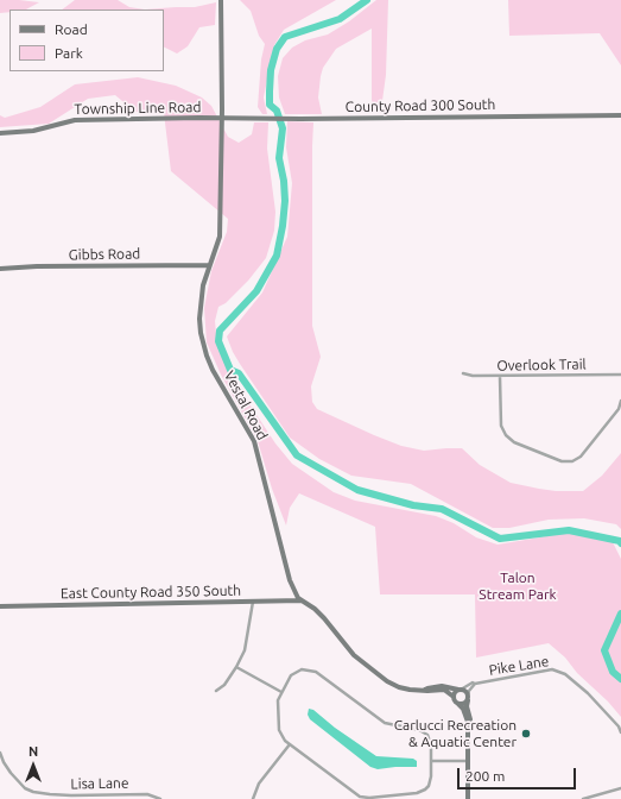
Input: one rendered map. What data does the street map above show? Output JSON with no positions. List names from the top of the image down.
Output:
{
  "streets": {
    "street": [
      "County Road 300 South",
      "Township Line Road",
      "Gibbs Road",
      "Overlook Trail",
      "Vestal Road",
      "East County Road 350 South",
      "Pike Lane",
      "Lisa Lane"
    ]
  },
  "crossings": [
    ["County Road 300 South", "Township Line Road"],
    ["County Road 300 South", "Vestal Road"],
    ["Township Line Road", "Vestal Road"],
    ["Gibbs Road", "Vestal Road"],
    ["Vestal Road", "East County Road 350 South"],
    ["Vestal Road", "Pike Lane"]
  ],
  "parks": ["Talon Stream Park"],
  "places": ["Carlucci Recreation & Aquatic Center"],
  "legend": ["Road", "Park"],
  "scale_bar": "200 m",
  "north": "top"
}
